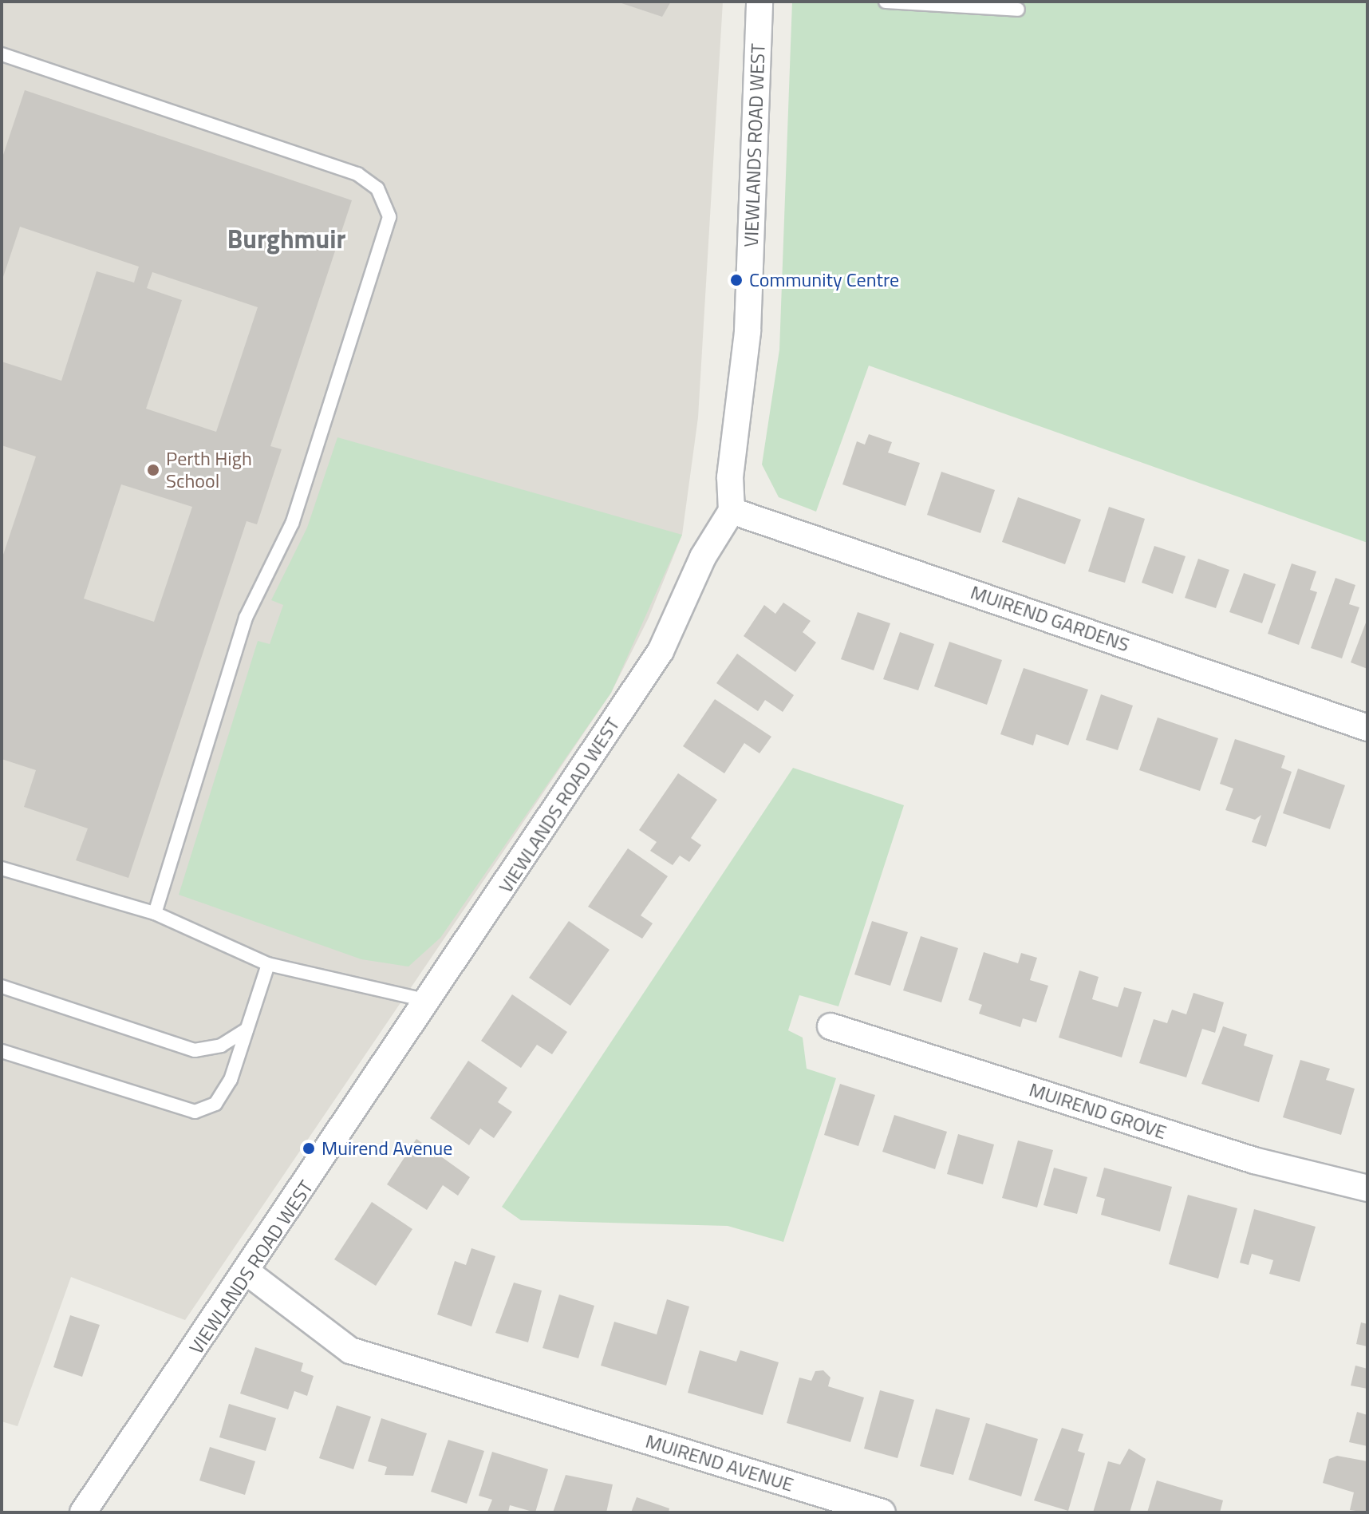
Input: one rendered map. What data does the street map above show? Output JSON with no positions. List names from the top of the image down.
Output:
{
  "streets": {
    "street": [
      "VIEWLANDS ROAD WEST",
      "MUIREND GARDENS",
      "MUIREND GROVE",
      "MUIREND AVENUE"
    ]
  },
  "crossings": [
    ["VIEWLANDS ROAD WEST", "MUIREND GARDENS"],
    ["VIEWLANDS ROAD WEST", "MUIREND AVENUE"]
  ],
  "districts": ["Burghmuir"],
  "places": ["Community Centre", "Perth High School", "Muirend Avenue"]
}
